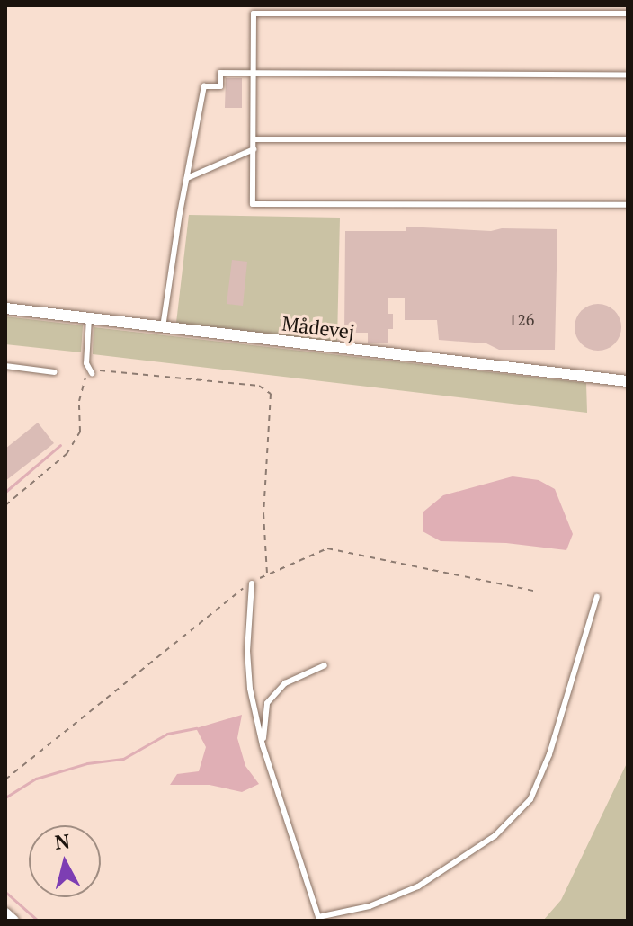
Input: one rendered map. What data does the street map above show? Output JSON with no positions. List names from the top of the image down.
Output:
{
  "streets": {
    "street": ["Mådevej"]
  },
  "house_numbers": ["126"],
  "north": "top"
}
